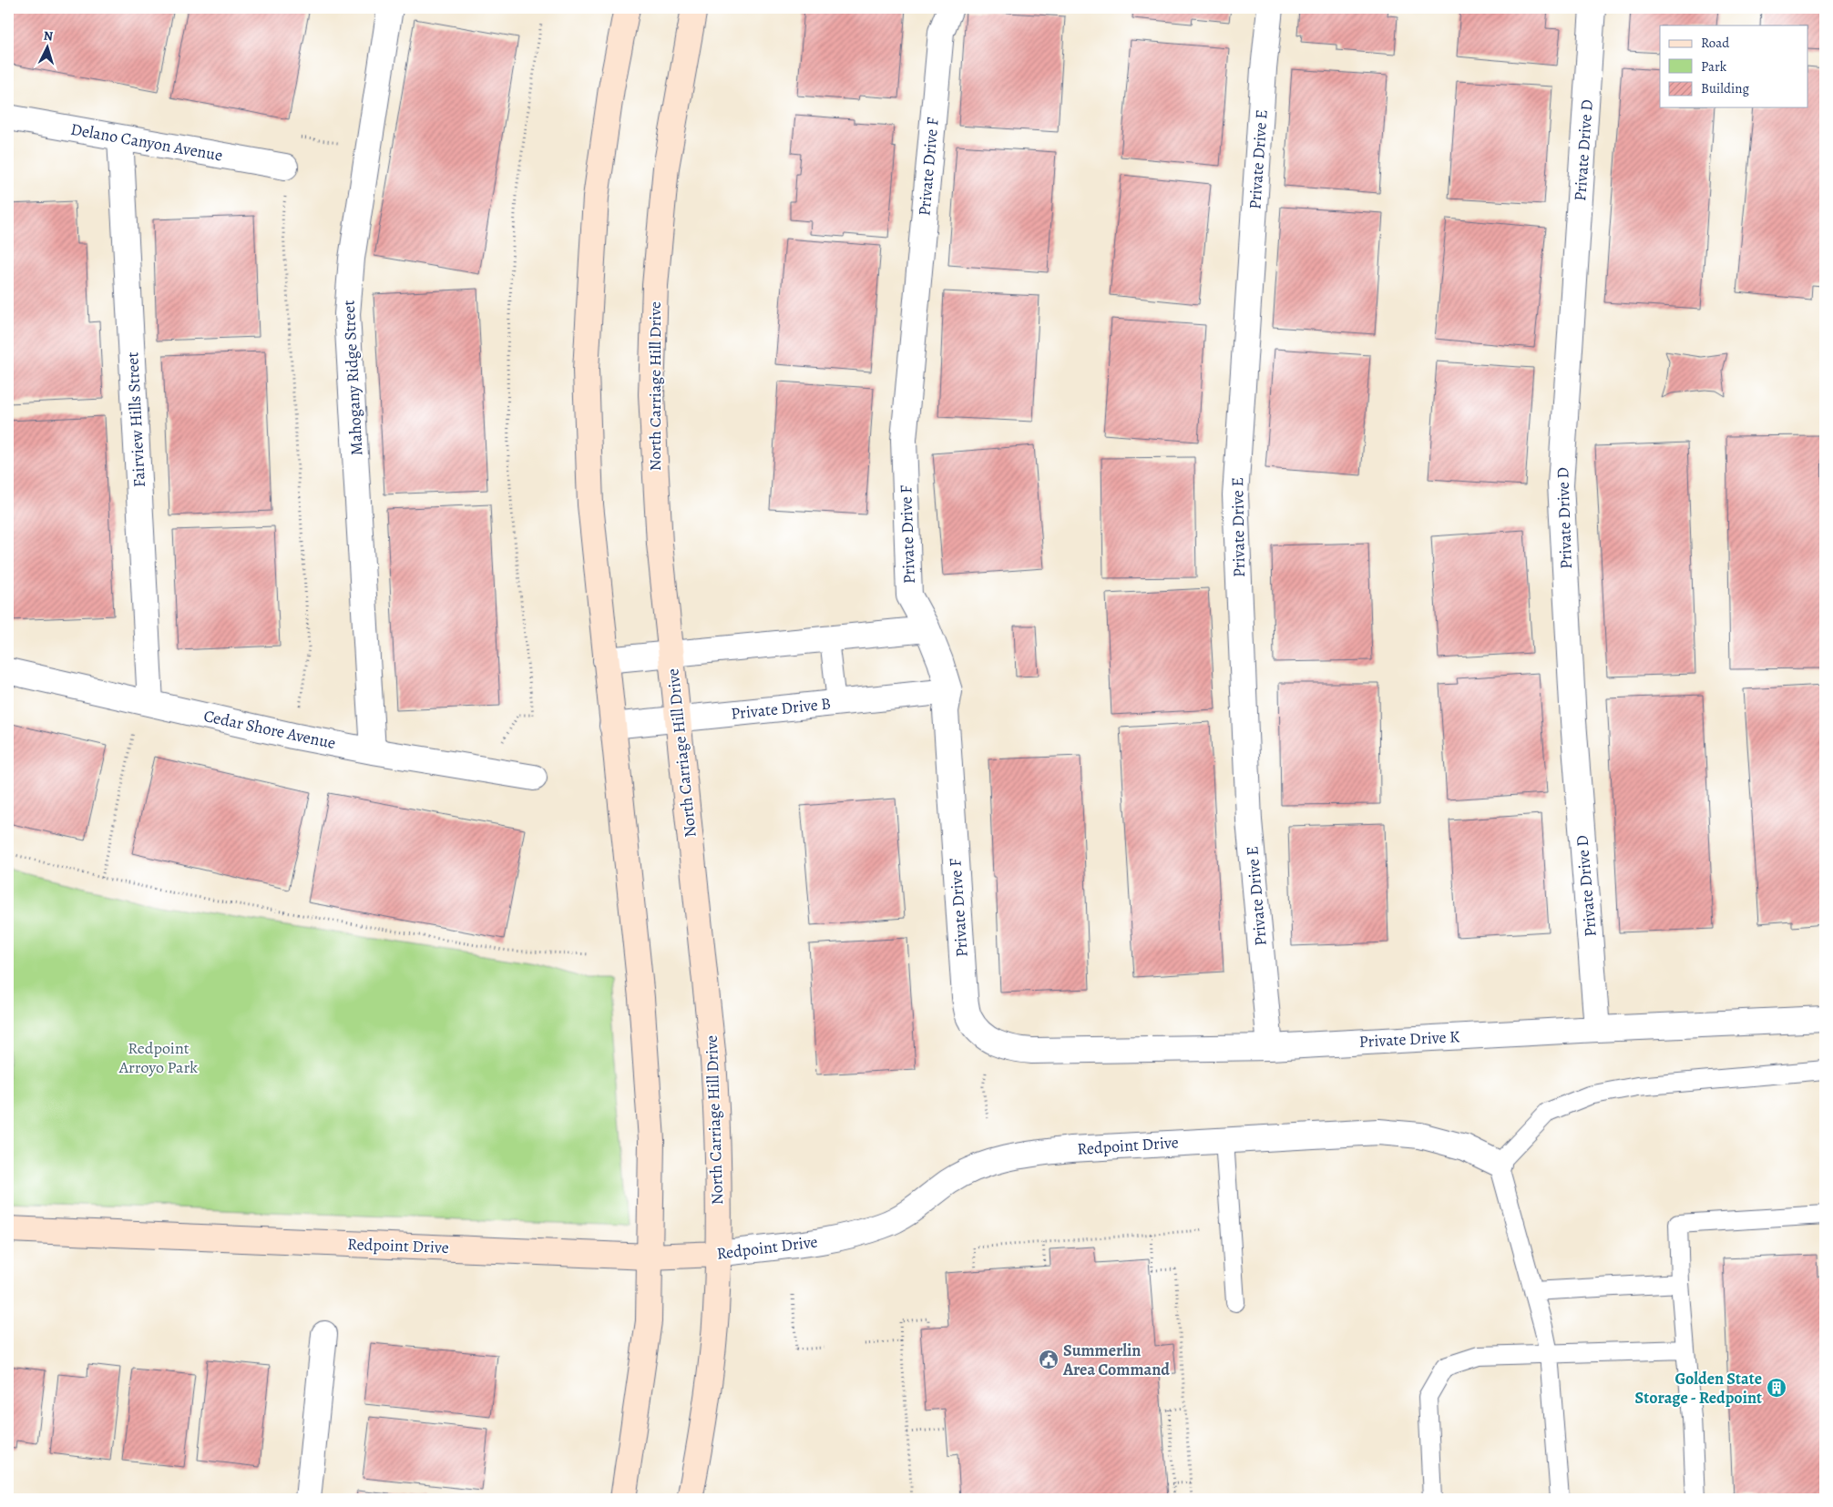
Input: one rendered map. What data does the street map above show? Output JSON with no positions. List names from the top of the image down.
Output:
{
  "streets": {
    "street": [
      "Delano Canyon Avenue",
      "Private Drive D",
      "Private Drive E",
      "Private Drive F",
      "Mahogany Ridge Street",
      "North Carriage Hill Drive",
      "Fairview Hills Street",
      "Private Drive B",
      "Cedar Shore Avenue",
      "Private Drive K",
      "Redpoint Drive"
    ]
  },
  "crossings": [
    ["Delano Canyon Avenue", "Fairview Hills Street"],
    ["Private Drive D", "Private Drive K"],
    ["Private Drive E", "Private Drive K"],
    ["Private Drive F", "Private Drive B"],
    ["Private Drive F", "Private Drive K"],
    ["Mahogany Ridge Street", "Cedar Shore Avenue"],
    ["North Carriage Hill Drive", "Private Drive B"],
    ["North Carriage Hill Drive", "Redpoint Drive"],
    ["Fairview Hills Street", "Cedar Shore Avenue"]
  ],
  "parks": ["Redpoint Arroyo Park"],
  "places": {
    "public building": ["Summerlin Area Command"],
    "building": ["Golden State Storage - Redpoint"]
  },
  "legend": ["Road", "Park", "Building"],
  "north": "top"
}
